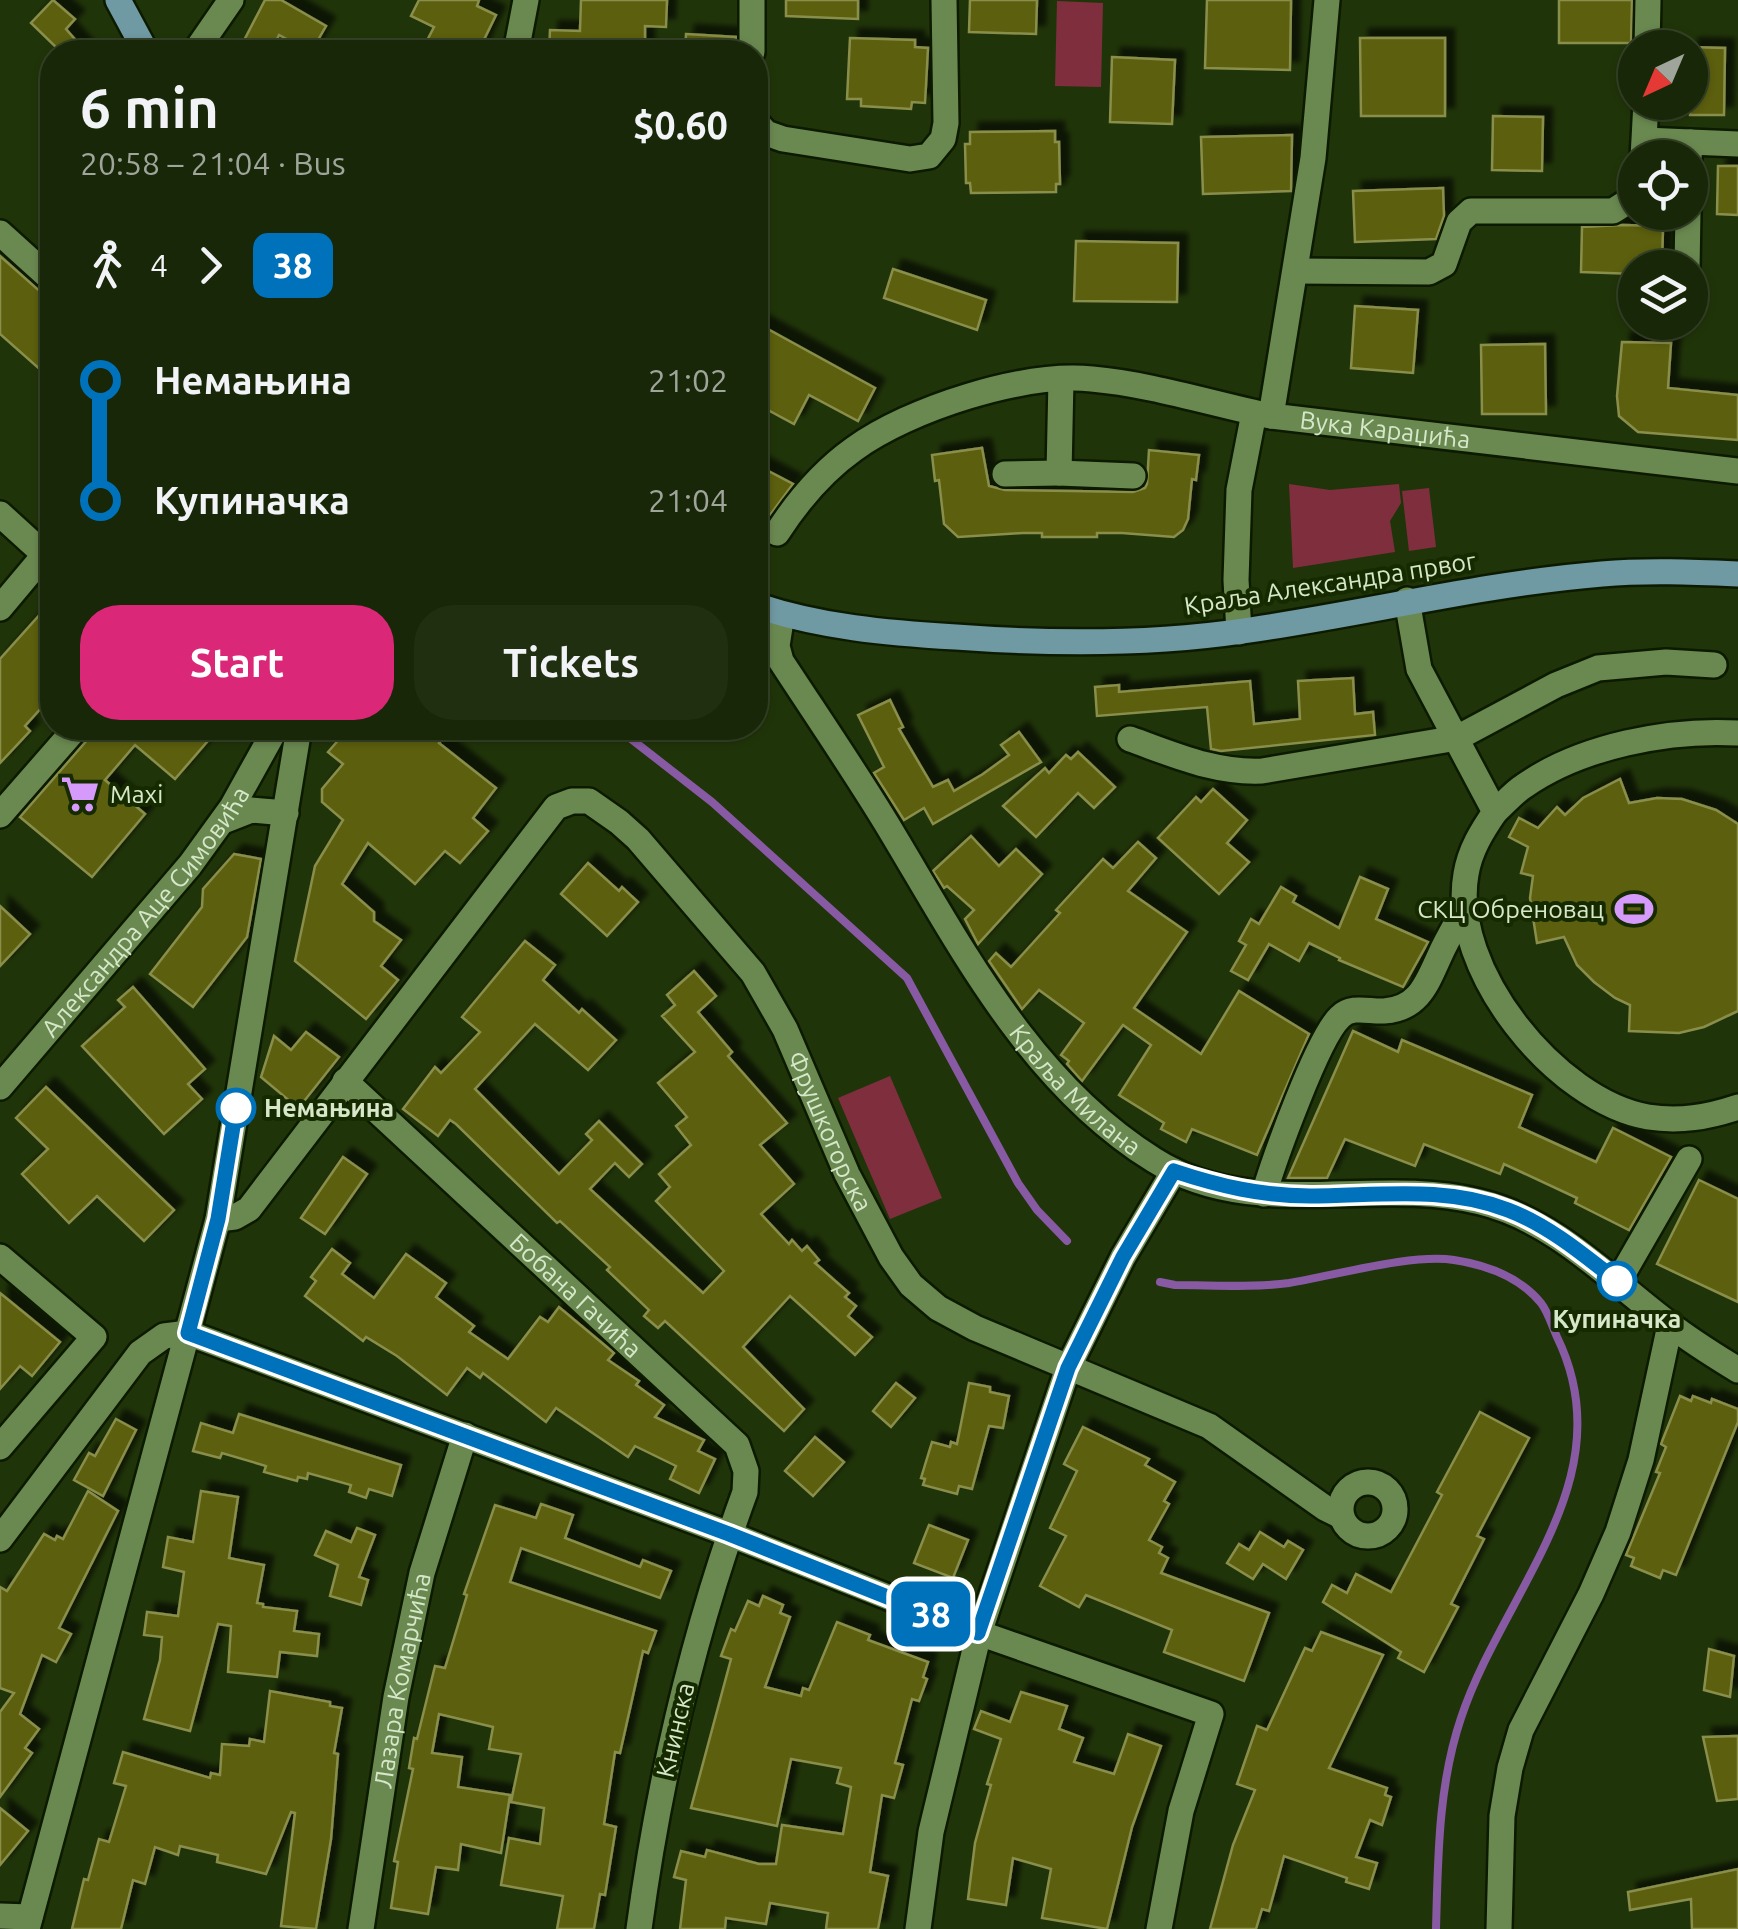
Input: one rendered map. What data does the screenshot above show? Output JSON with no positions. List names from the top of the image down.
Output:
{
  "streets": {
    "main road": ["Краља Александра првог"],
    "street": [
      "Вука Караџића",
      "Александра Аце Симовића",
      "Краља Милана",
      "Фрушкогорска",
      "Бобана Гачића",
      "Лазара Комарчића",
      "Книнска"
    ]
  },
  "crossings": [
    ["Вука Караџића", "Краља Александра првог"],
    ["Краља Александра првог", "Краља Милана"],
    ["Фрушкогорска", "Бобана Гачића"],
    ["Бобана Гачића", "Книнска"]
  ],
  "places": {
    "supermarket": ["Maxi"],
    "sports": ["СКЦ Обреновац"],
    "other": ["Немањина", "Купиначка"]
  },
  "lines": ["bus line 38"],
  "north": "bottom left",
  "page": {
    "on_map": "38",
    "heading": ["6 min", "20:58 – 21:04 · Bus", "$0.60"],
    "legs": ["4", "38"],
    "list": [
      {
        "name": "Немањина",
        "value": "21:02"
      },
      {
        "name": "Купиначка",
        "value": "21:04"
      }
    ],
    "buttons": ["Start", "Tickets"]
  }
}
